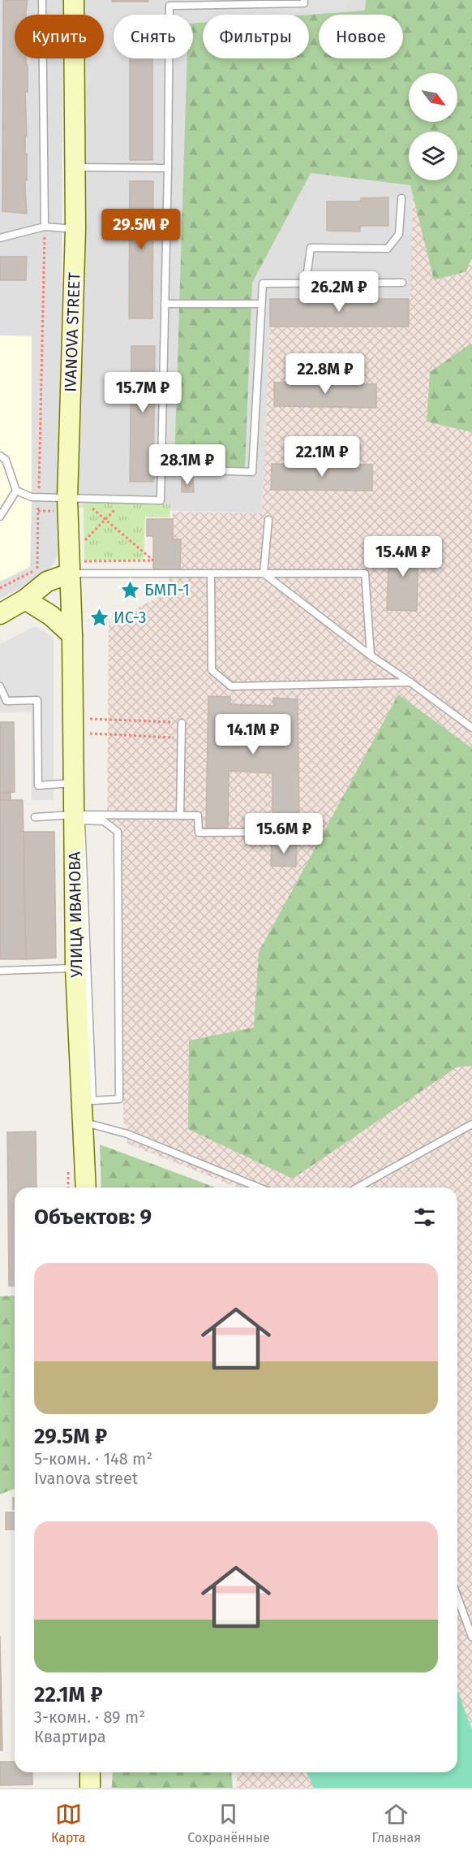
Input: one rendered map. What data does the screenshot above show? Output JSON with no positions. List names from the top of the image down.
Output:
{
  "streets": {
    "main road": ["IVANOVA STREET", "УЛИЦА ИВАНОВА"]
  },
  "crossings": [
    ["IVANOVA STREET", "УЛИЦА ИВАНОВА"]
  ],
  "places": {
    "place": ["БМП-1", "ИС-3"]
  },
  "north": "bottom right",
  "page": {
    "chip": [
      "Купить",
      "Снять",
      "Фильтры",
      "Новое"
    ],
    "price": [
      "29.5M ₽",
      "26.2M ₽",
      "22.8M ₽",
      "15.7M ₽",
      "22.1M ₽",
      "28.1M ₽",
      "15.4M ₽",
      "14.1M ₽",
      "15.6M ₽"
    ],
    "heading": "Объектов: 9",
    "list": [
      {
        "name": "29.5M ₽",
        "note": "5-комн. · 148 m² · Ivanova street"
      },
      {
        "name": "22.1M ₽",
        "note": "3-комн. · 89 m² · Квартира"
      }
    ],
    "tabs": ["Карта", "Сохранённые", "Главная"]
  }
}
